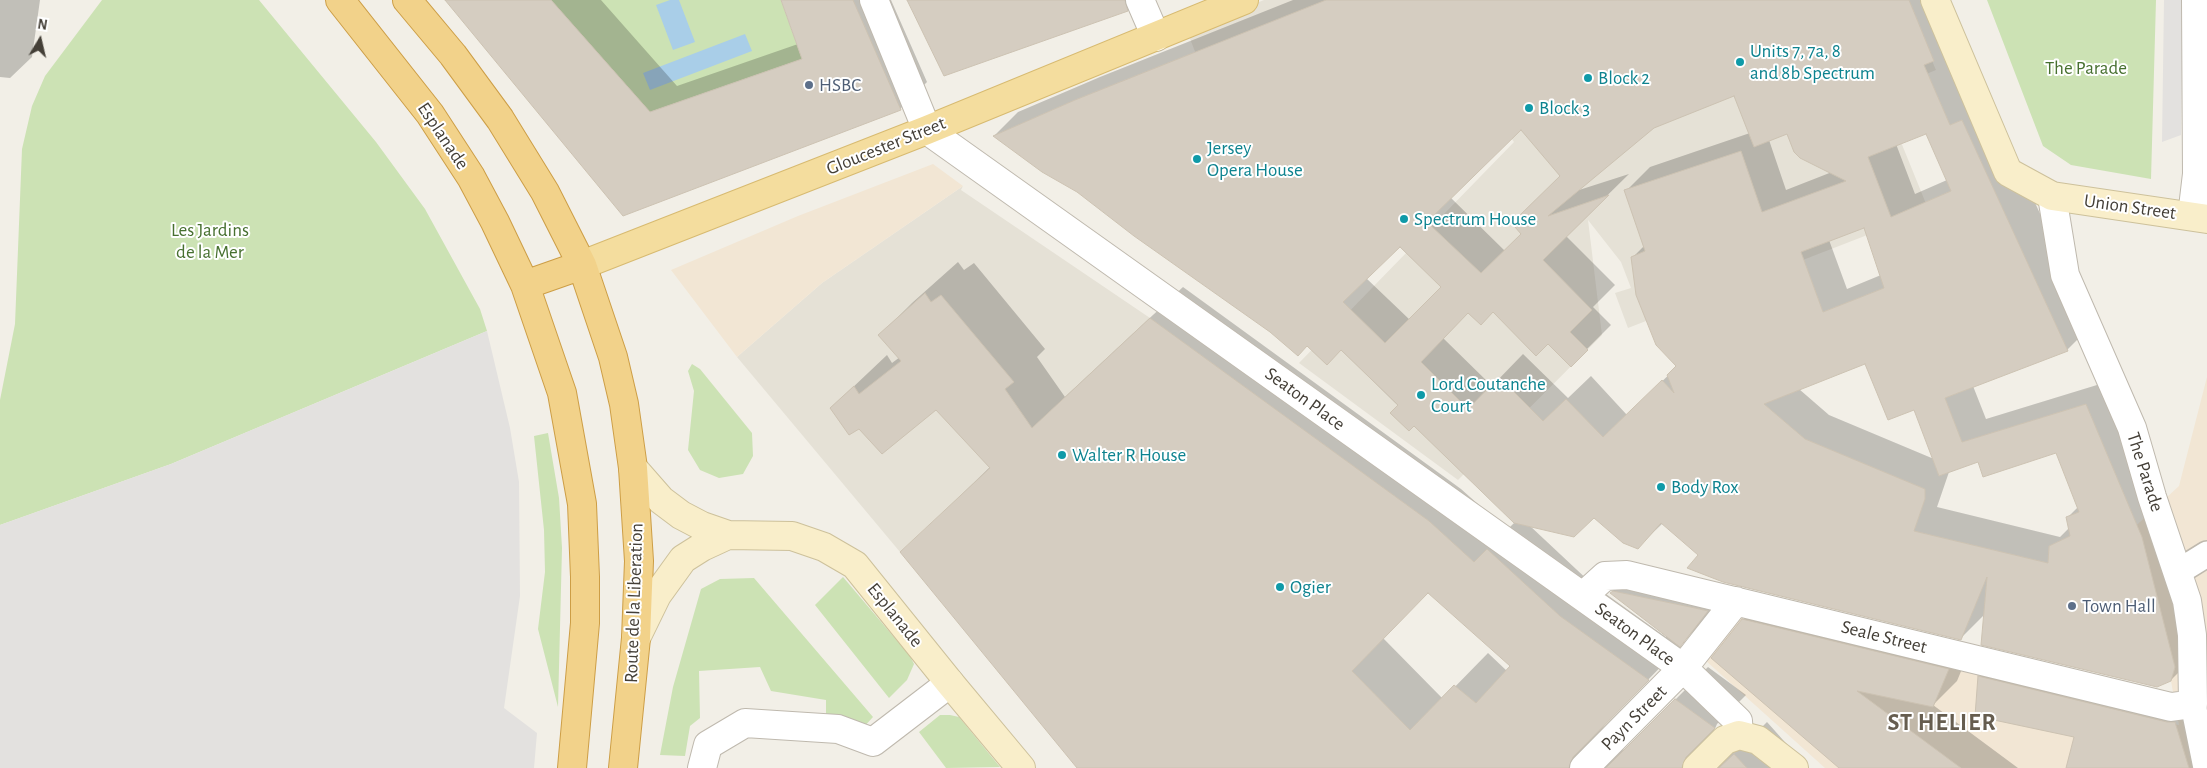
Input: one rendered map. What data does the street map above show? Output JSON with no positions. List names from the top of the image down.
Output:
{
  "streets": {
    "highway": ["Esplanade", "Gloucester Street", "Route de la Liberation"],
    "main road": ["Union Street"],
    "street": [
      "Seaton Place",
      "The Parade",
      "Seale Street",
      "Payn Street"
    ]
  },
  "crossings": [
    ["Esplanade", "Gloucester Street"],
    ["Esplanade", "Route de la Liberation"],
    ["Gloucester Street", "Seaton Place"],
    ["Gloucester Street", "Route de la Liberation"],
    ["Union Street", "The Parade"],
    ["Seaton Place", "Seale Street"],
    ["Seaton Place", "Payn Street"],
    ["The Parade", "Seale Street"],
    ["Seale Street", "Payn Street"]
  ],
  "districts": ["ST HELIER"],
  "parks": ["The Parade", "Les Jardins de la Mer"],
  "places": [
    "Units 7, 7a, 8 and 8b Spectrum",
    "Block 2",
    "HSBC",
    "Block 3",
    "Jersey Opera House",
    "Spectrum House",
    "Lord Coutanche Court",
    "Walter R House",
    "Body Rox",
    "Ogier",
    "Town Hall"
  ],
  "north": "top"
}
